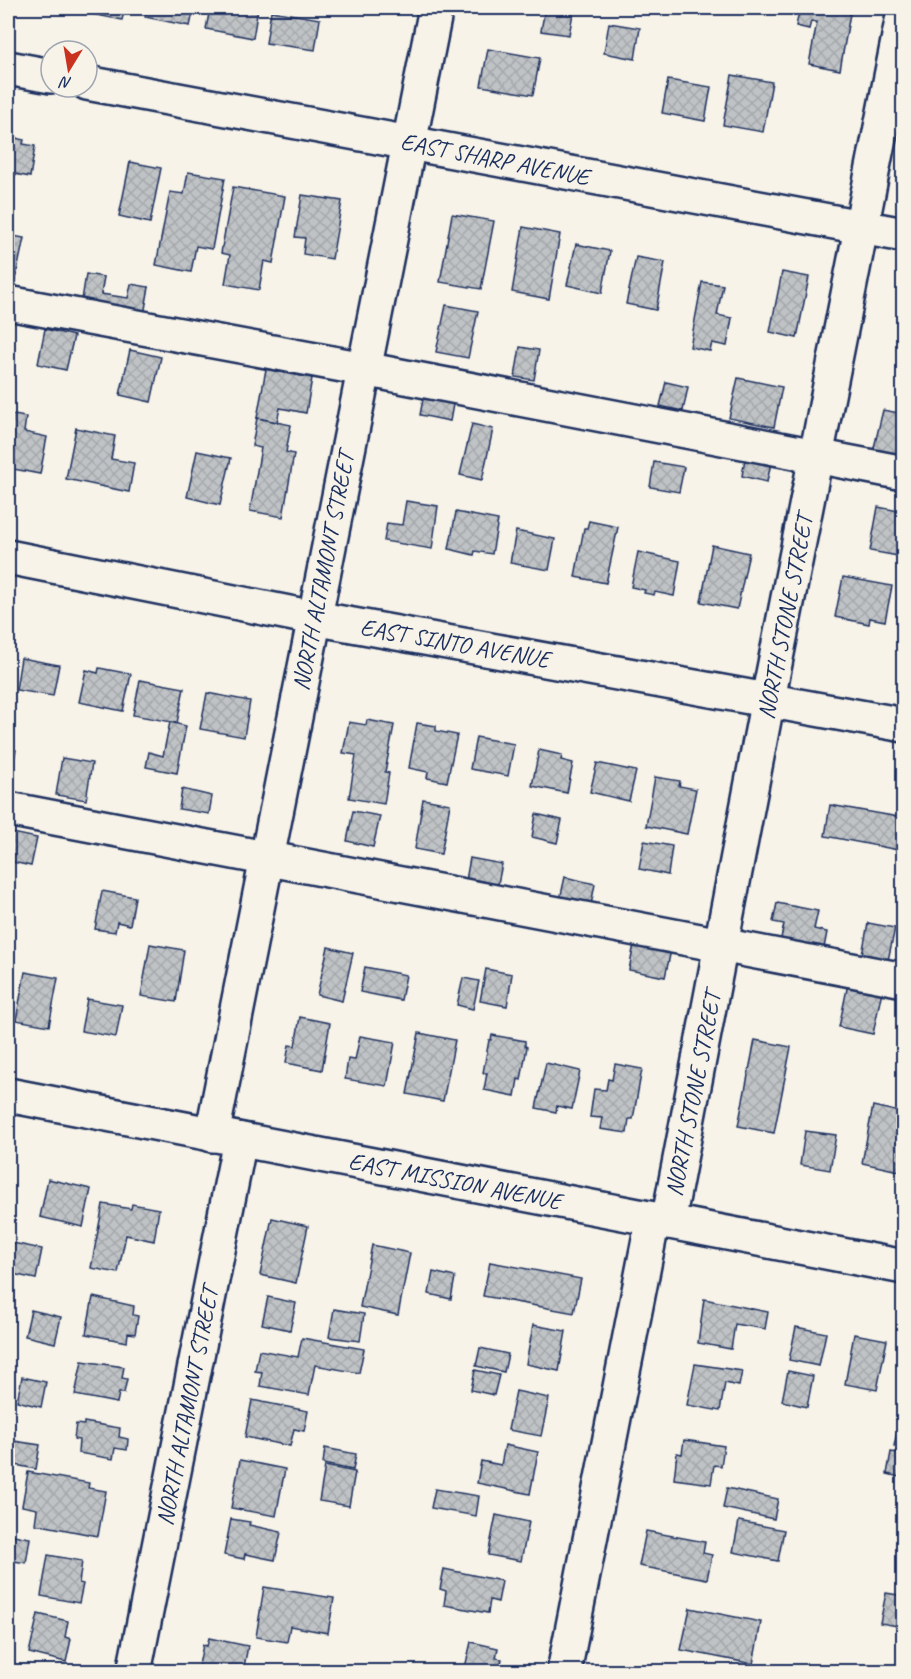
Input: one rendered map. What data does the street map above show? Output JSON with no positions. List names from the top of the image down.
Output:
{
  "streets": {
    "street": [
      "EAST SHARP AVENUE",
      "NORTH ALTAMONT STREET",
      "NORTH STONE STREET",
      "EAST SINTO AVENUE",
      "EAST MISSION AVENUE"
    ]
  },
  "crossings": [
    ["EAST SHARP AVENUE", "NORTH ALTAMONT STREET"],
    ["EAST SHARP AVENUE", "NORTH STONE STREET"],
    ["NORTH ALTAMONT STREET", "EAST SINTO AVENUE"],
    ["NORTH ALTAMONT STREET", "EAST MISSION AVENUE"],
    ["NORTH STONE STREET", "EAST SINTO AVENUE"],
    ["NORTH STONE STREET", "EAST MISSION AVENUE"]
  ],
  "north": "bottom"
}
